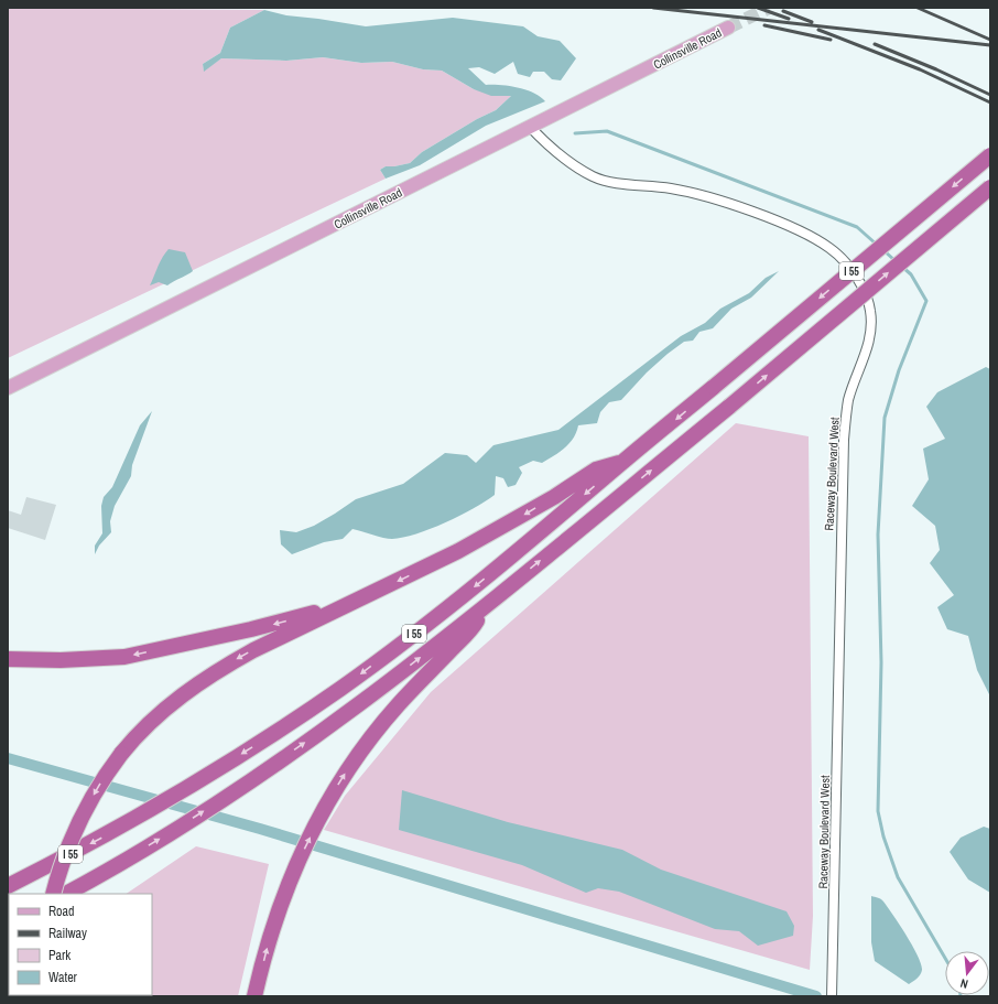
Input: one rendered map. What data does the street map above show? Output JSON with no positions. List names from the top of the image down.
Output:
{
  "streets": {
    "highway": ["I 55"],
    "main road": ["Collinsville Road"],
    "street": ["Raceway Boulevard West"]
  },
  "crossings": [
    ["Collinsville Road", "Raceway Boulevard West"]
  ],
  "legend": [
    "Road",
    "Railway",
    "Park",
    "Water"
  ],
  "north": "bottom"
}
